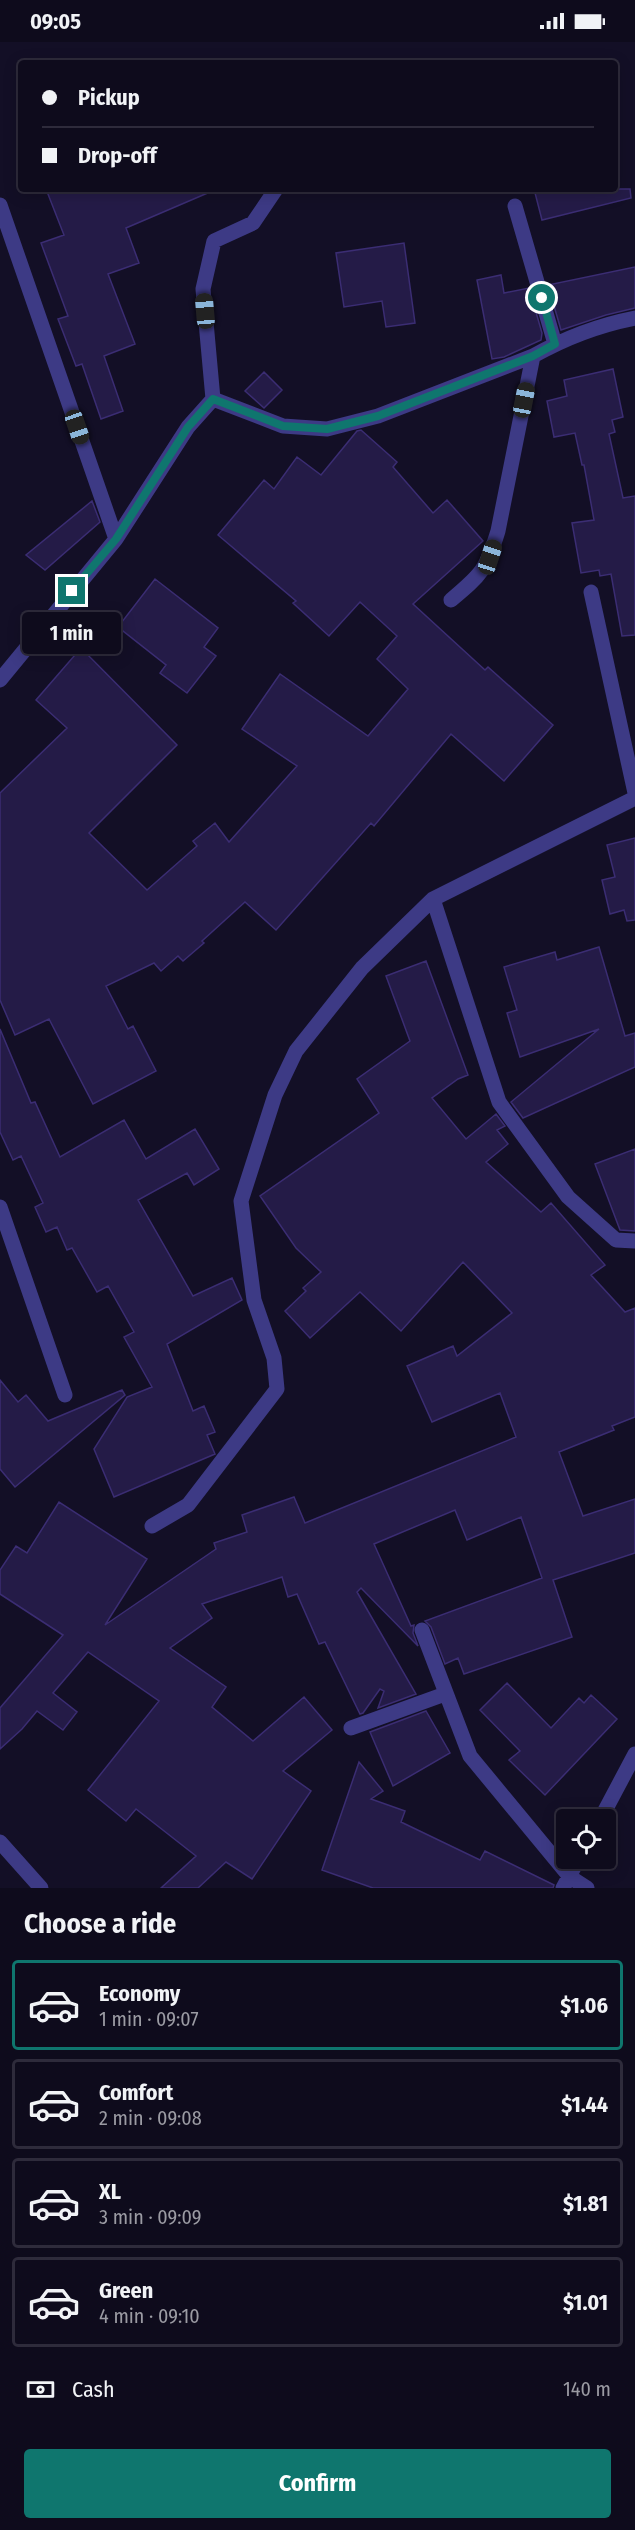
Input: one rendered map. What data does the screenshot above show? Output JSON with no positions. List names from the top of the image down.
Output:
{
  "page": {
    "status": "09:05",
    "banner": ["Pickup", "Drop-off"],
    "bubble": "1 min",
    "heading": "Choose a ride",
    "list": [
      {
        "name": "Economy",
        "note": "1 min · 09:07",
        "value": "$1.06"
      },
      {
        "name": "Comfort",
        "note": "2 min · 09:08",
        "value": "$1.44"
      },
      {
        "name": "XL",
        "note": "3 min · 09:09",
        "value": "$1.81"
      },
      {
        "name": "Green",
        "note": "4 min · 09:10",
        "value": "$1.01"
      }
    ],
    "pay": ["Cash", "140 m"],
    "buttons": "Confirm"
  }
}
